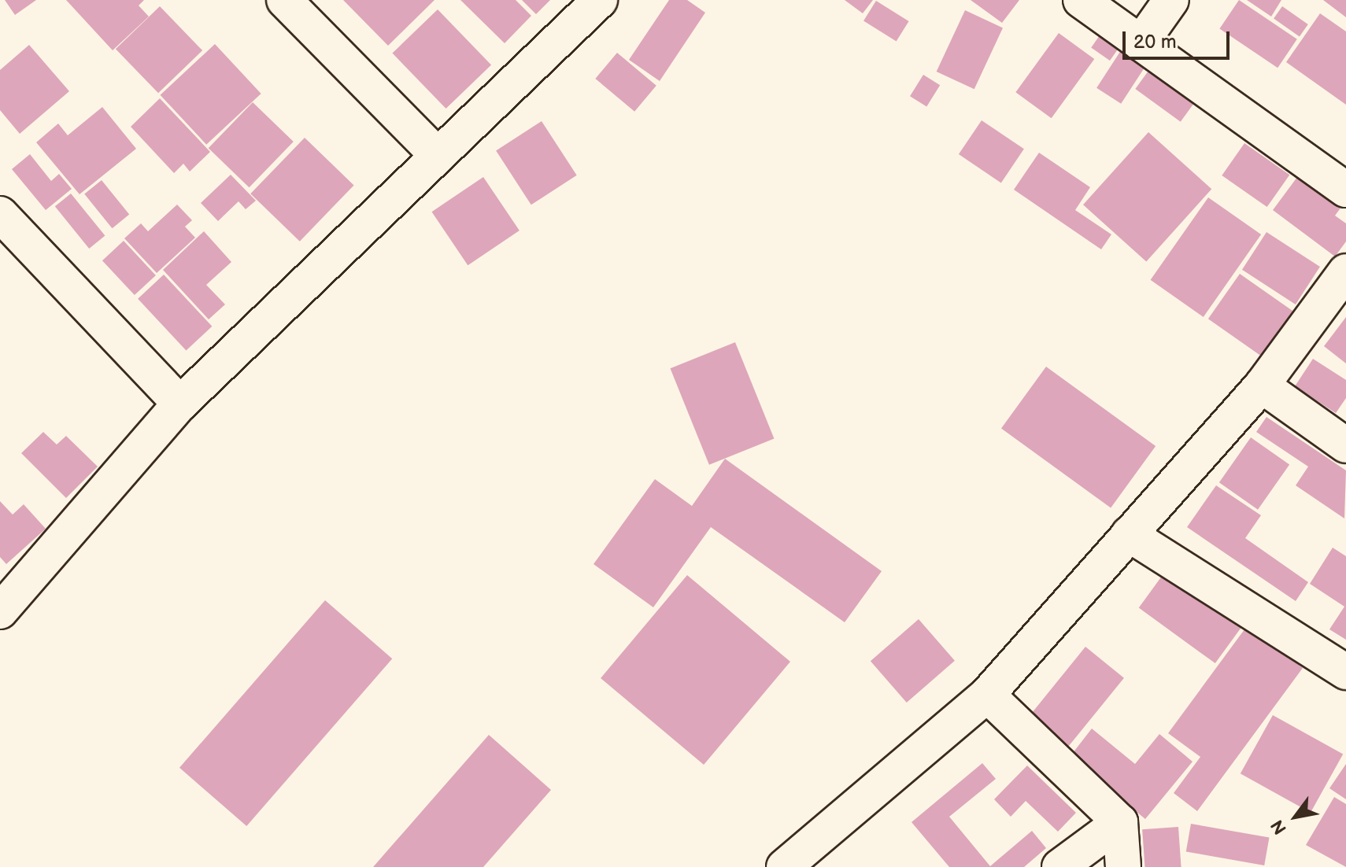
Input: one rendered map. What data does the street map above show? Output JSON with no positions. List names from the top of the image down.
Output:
{
  "scale_bar": "20 m",
  "north": "bottom left"
}
